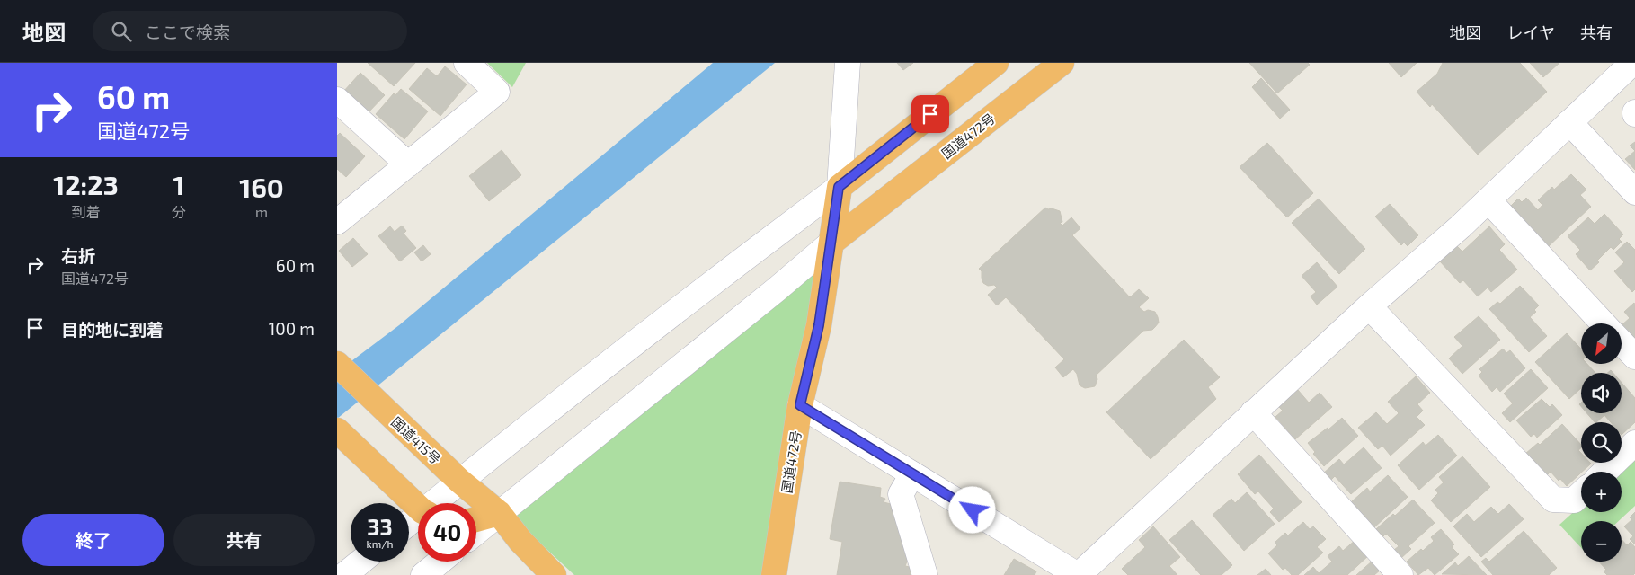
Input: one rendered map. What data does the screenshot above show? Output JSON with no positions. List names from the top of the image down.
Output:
{
  "streets": {
    "highway": ["国道472号", "国道415号"]
  },
  "north": "bottom left",
  "page": {
    "header": "地図",
    "search": "ここで検索",
    "nav": ["地図", "レイヤ", "共有"],
    "turn": ["60 m", "国道472号"],
    "eta": [
      "12:23",
      "到着",
      "1",
      "分",
      "160",
      "m"
    ],
    "list": [
      {
        "name": "右折",
        "note": "国道472号",
        "value": "60 m"
      },
      {
        "name": "目的地に到着",
        "value": "100 m"
      }
    ],
    "map_buttons": ["+", "−"],
    "speed": "33 km/h",
    "limit": "40",
    "buttons": ["終了", "共有"]
  }
}
